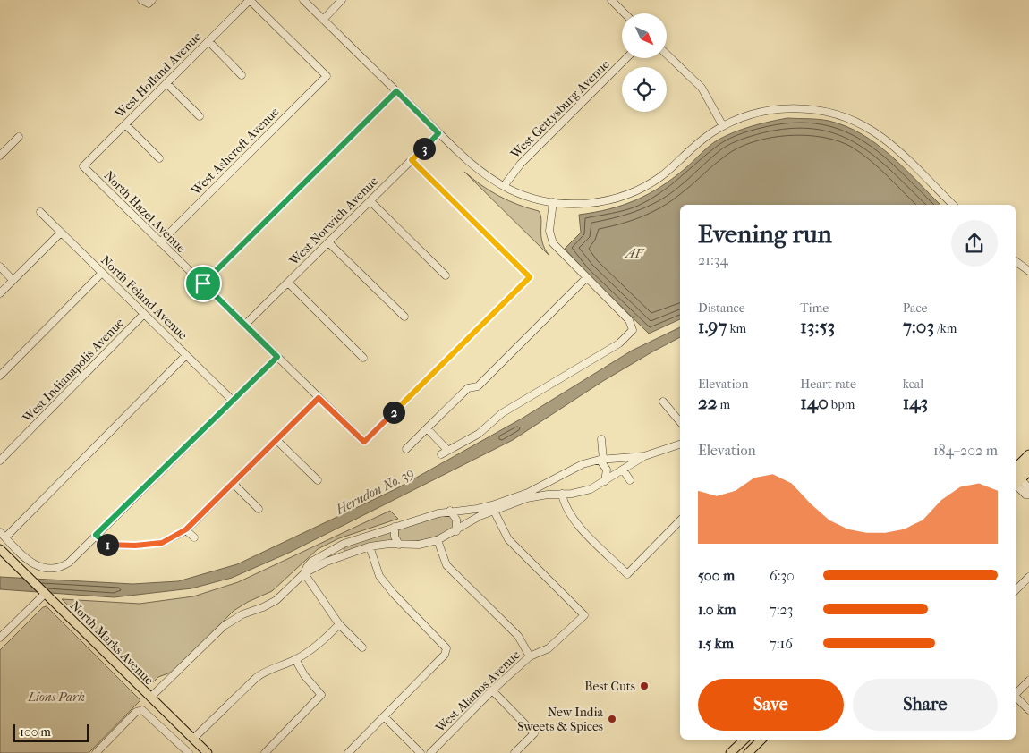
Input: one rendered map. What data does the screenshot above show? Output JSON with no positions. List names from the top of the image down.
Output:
{
  "streets": {
    "main road": ["North Marks Avenue"],
    "street": [
      "West Holland Avenue",
      "West Gettysburg Avenue",
      "West Ashcroft Avenue",
      "North Hazel Avenue",
      "West Norwich Avenue",
      "North Feland Avenue",
      "West Indianapolis Avenue",
      "West Alamos Avenue"
    ]
  },
  "crossings": [
    ["West Holland Avenue", "West Ashcroft Avenue"],
    ["West Holland Avenue", "North Hazel Avenue"],
    ["West Ashcroft Avenue", "North Hazel Avenue"],
    ["North Hazel Avenue", "West Norwich Avenue"],
    ["North Feland Avenue", "West Indianapolis Avenue"]
  ],
  "water": ["AF", "Herndon No. 39"],
  "parks": ["Lions Park"],
  "places": ["Best Cuts", "New India Sweets & Spices"],
  "scale_bar": "100 m",
  "north": "bottom right",
  "page": {
    "pins": ["3", "2", "1"],
    "heading": ["Evening run", "21:34"],
    "stats": [
      ["Distance", "1.97 km"],
      ["Time", "13:53"],
      ["Pace", "7:03 /km"],
      ["Elevation", "22 m"],
      ["Heart rate", "140 bpm"],
      ["kcal", "143"]
    ],
    "chart": ["Elevation", "184–202 m"],
    "list": [
      {
        "name": "500 m",
        "note": "6:30"
      },
      {
        "name": "1.0 km",
        "note": "7:23"
      },
      {
        "name": "1.5 km",
        "note": "7:16"
      }
    ],
    "buttons": ["Save", "Share"],
    "scale": "100 m"
  }
}
